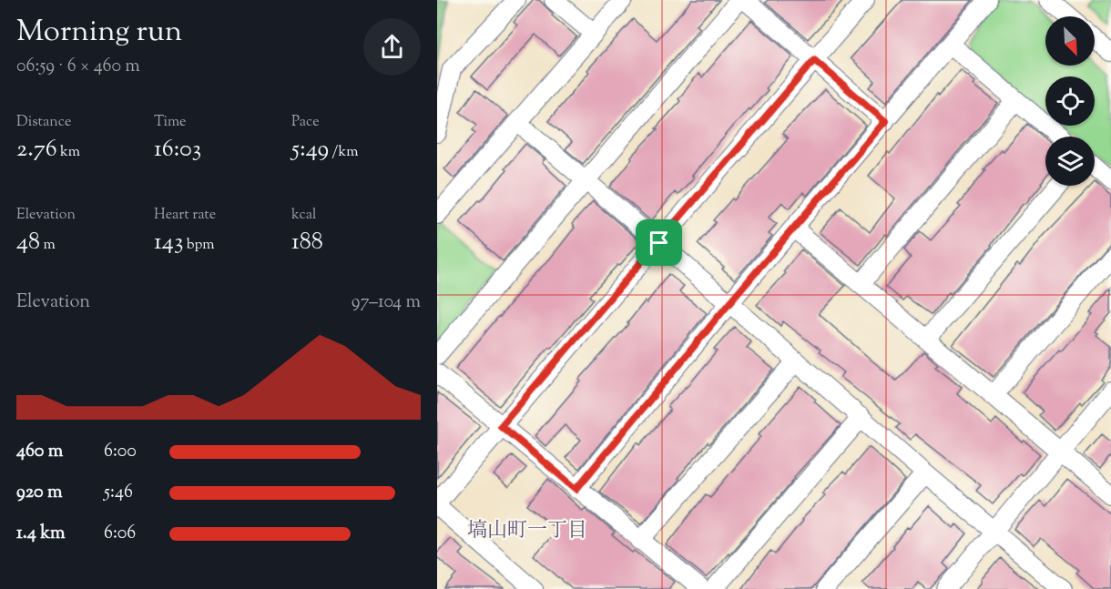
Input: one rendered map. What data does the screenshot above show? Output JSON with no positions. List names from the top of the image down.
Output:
{
  "districts": ["塙山町一丁目"],
  "north": "bottom right",
  "page": {
    "heading": ["Morning run", "06:59 · 6 × 460 m"],
    "stats": [
      ["Distance", "2.76 km"],
      ["Time", "16:03"],
      ["Pace", "5:49 /km"],
      ["Elevation", "48 m"],
      ["Heart rate", "143 bpm"],
      ["kcal", "188"]
    ],
    "chart": ["Elevation", "97–104 m"],
    "list": [
      {
        "name": "460 m",
        "note": "6:00"
      },
      {
        "name": "920 m",
        "note": "5:46"
      },
      {
        "name": "1.4 km",
        "note": "6:06"
      }
    ]
  }
}
